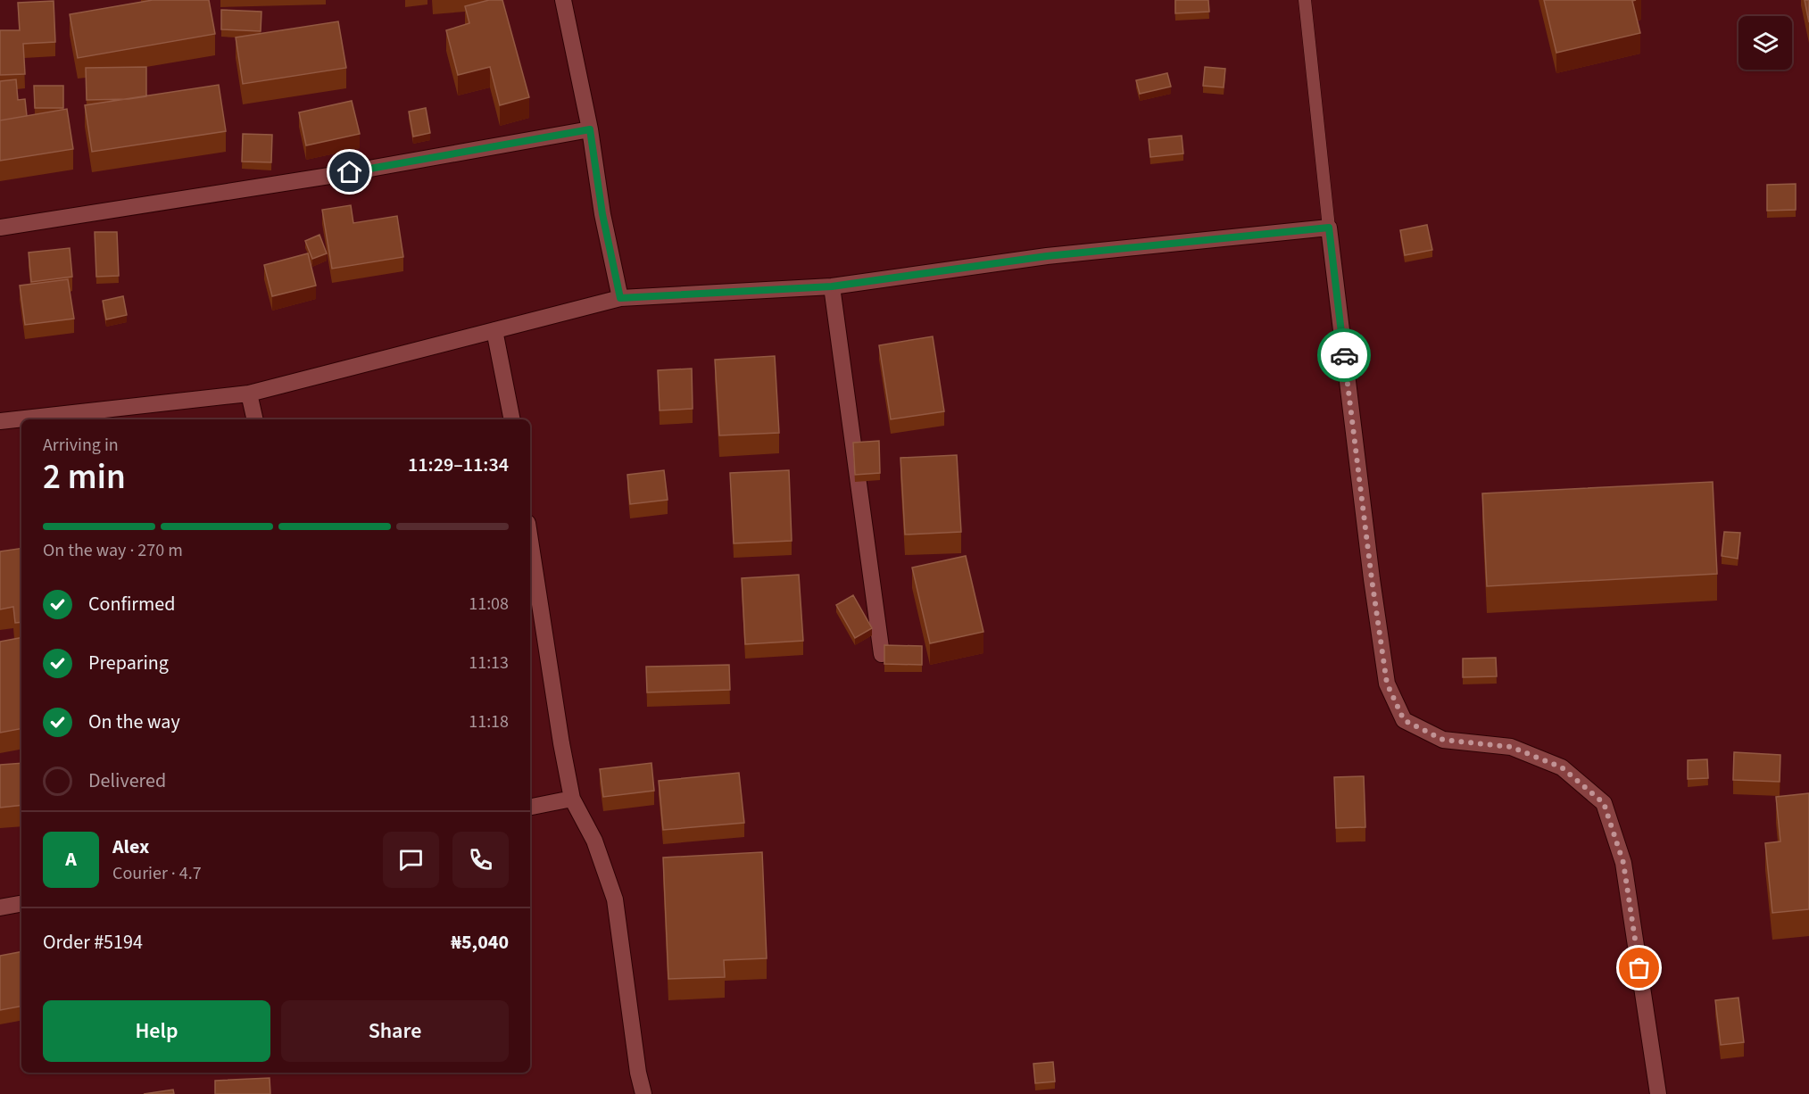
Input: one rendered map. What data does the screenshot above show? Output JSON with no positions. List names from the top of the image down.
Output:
{
  "page": {
    "heading": ["2 min", "Arriving in", "11:29–11:34"],
    "panel": [
      "Alex",
      "Courier · 4.7",
      "Order #5194",
      "₦5,040"
    ],
    "bar": "On the way · 270 m",
    "list": [
      ["Confirmed", "11:08"],
      ["Preparing", "11:13"],
      ["On the way", "11:18"],
      "Delivered"
    ],
    "round": "A",
    "buttons": ["Help", "Share"]
  }
}
